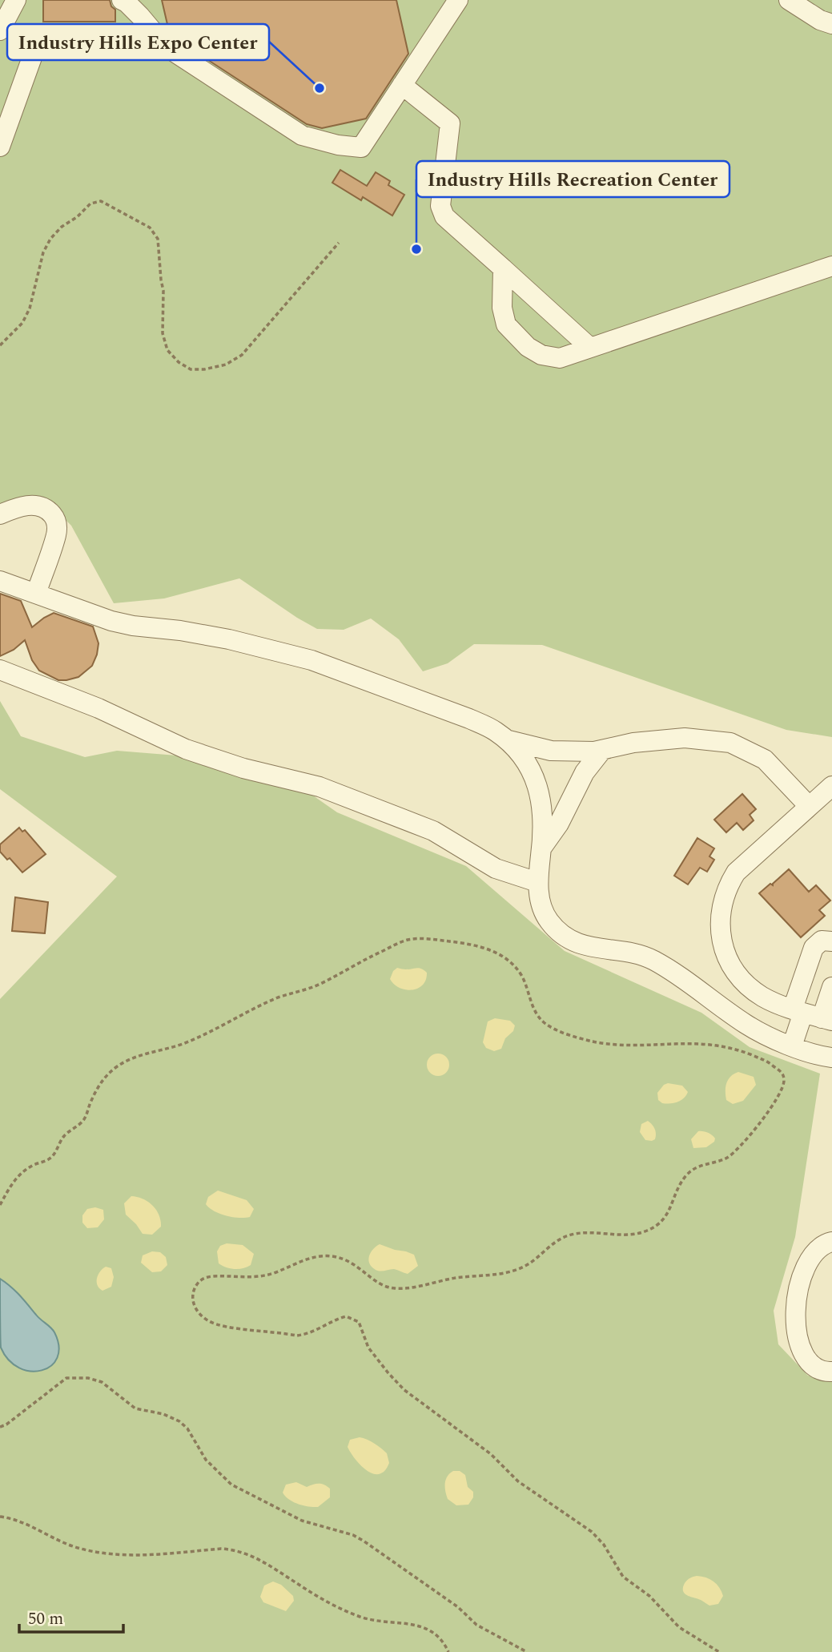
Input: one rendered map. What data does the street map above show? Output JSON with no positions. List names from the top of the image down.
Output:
{
  "places": ["Industry Hills Expo Center", "Industry Hills Recreation Center"],
  "scale_bar": "50 m"
}
